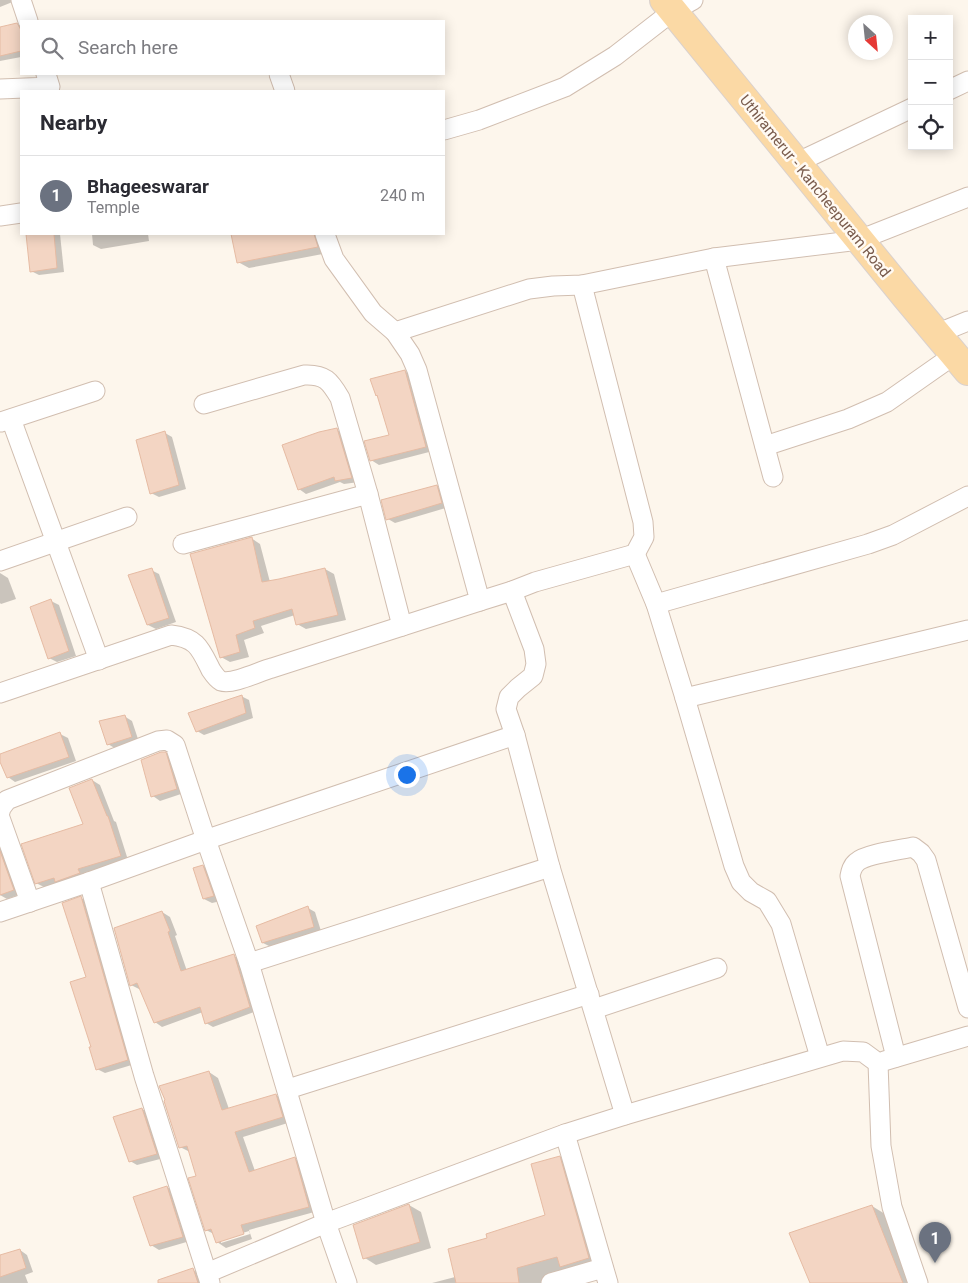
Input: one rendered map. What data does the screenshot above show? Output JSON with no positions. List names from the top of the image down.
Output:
{
  "streets": {
    "main road": ["Uthiramerur - Kancheepuram Road"]
  },
  "north": "bottom right",
  "page": {
    "map_buttons": ["+", "−"],
    "search": "Search here",
    "heading": "Nearby",
    "list": [
      {
        "mark": "1",
        "name": "Bhageeswarar",
        "note": "Temple",
        "value": "240 m"
      }
    ],
    "pins": "1"
  }
}
